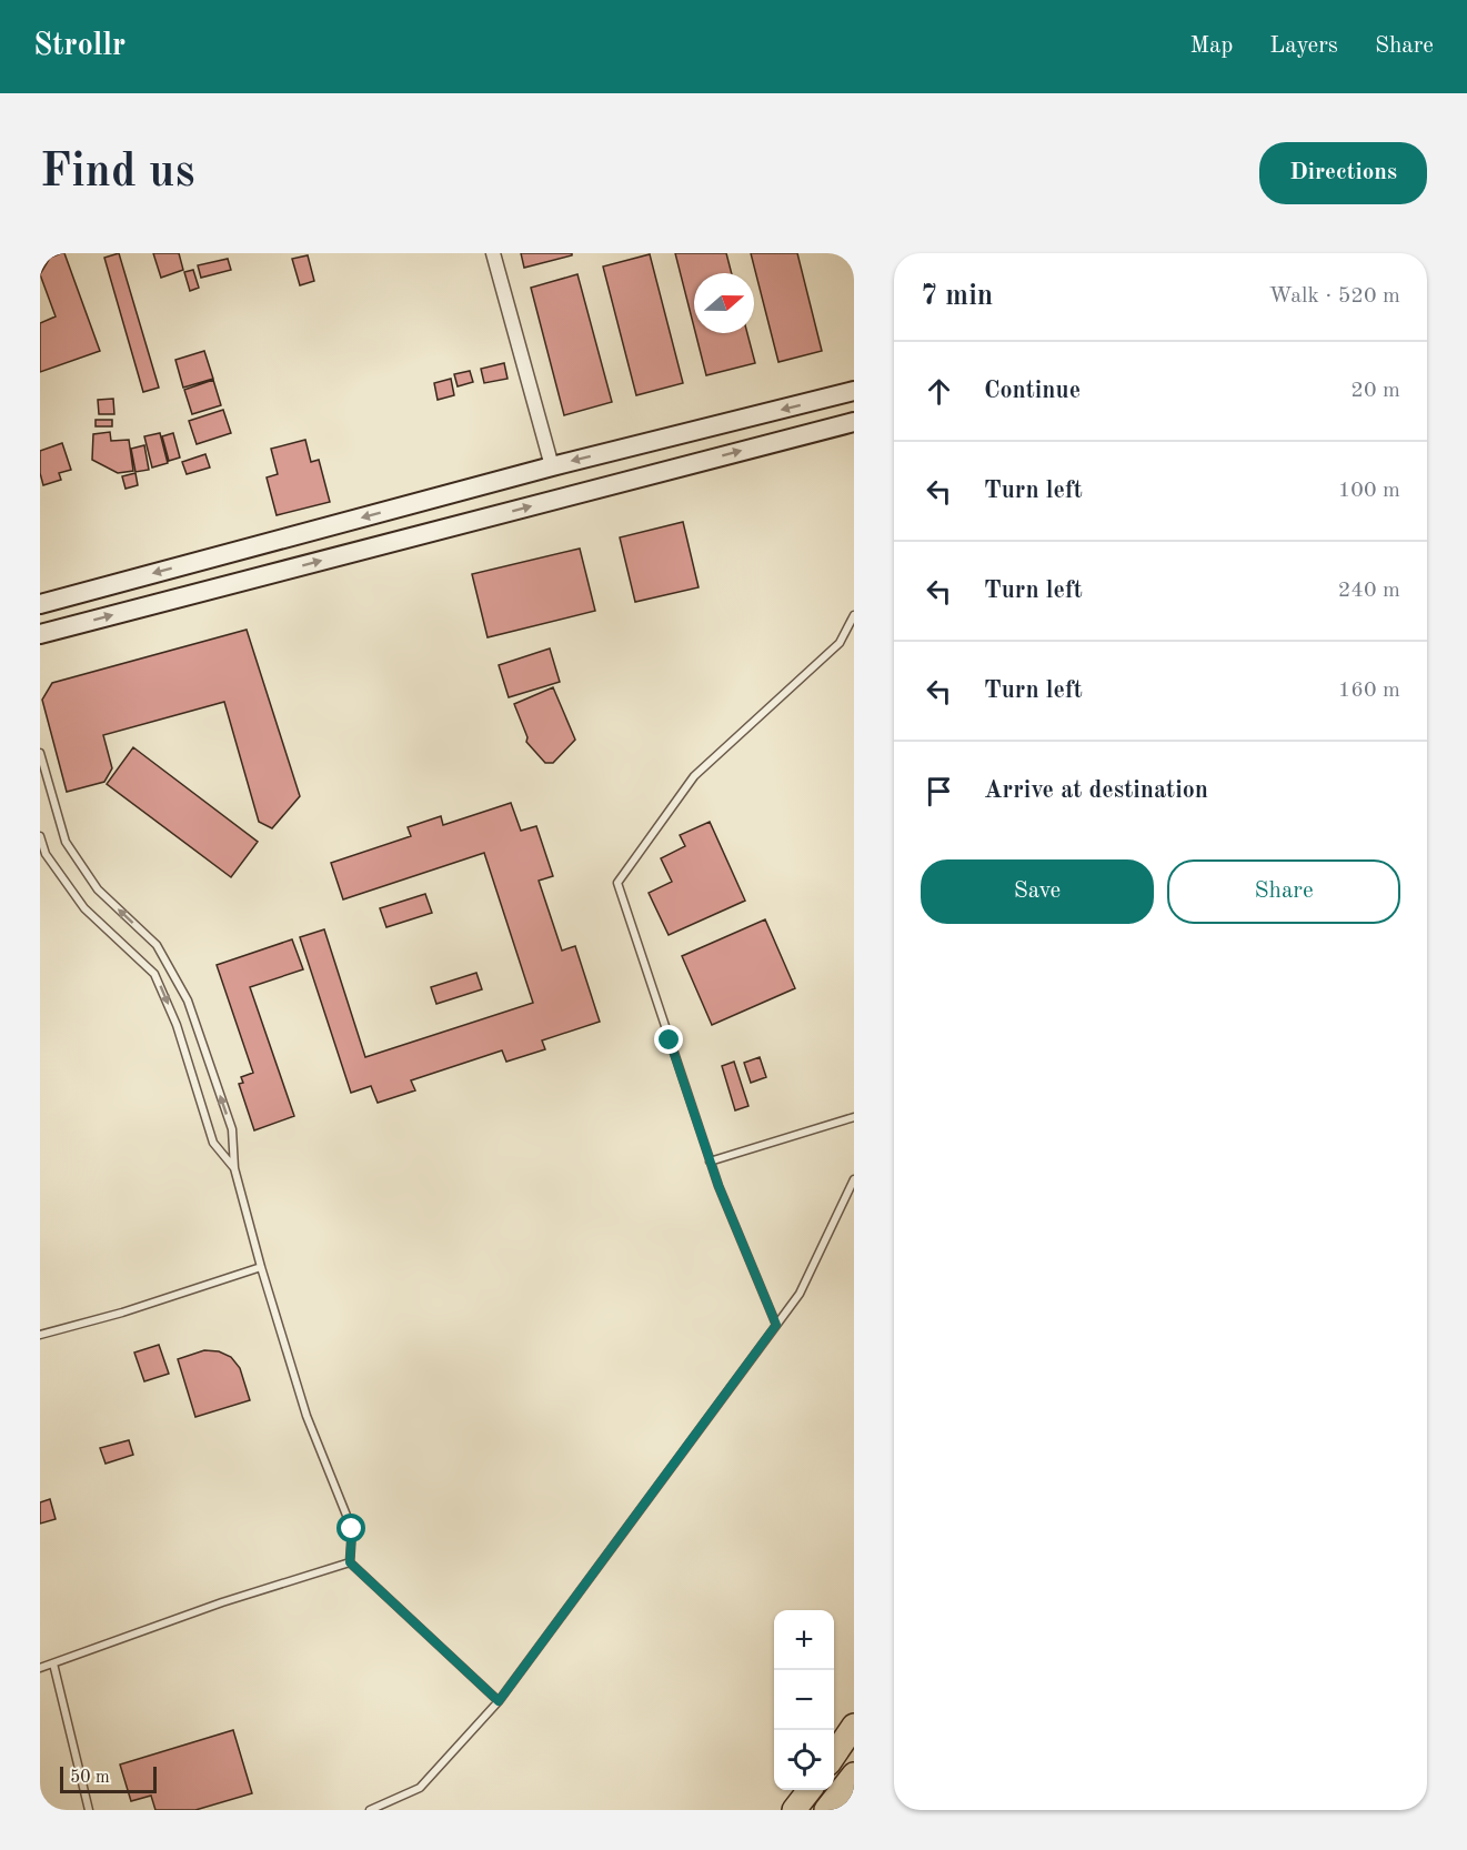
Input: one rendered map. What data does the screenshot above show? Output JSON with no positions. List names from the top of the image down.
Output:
{
  "scale_bar": "50 m",
  "north": "right",
  "page": {
    "header": "Strollr",
    "nav": ["Map", "Layers", "Share"],
    "buttons": [
      "Directions",
      ["Save", "Share"]
    ],
    "title": "Find us",
    "heading": ["7 min", "Walk · 520 m"],
    "list": [
      ["Continue", "20 m"],
      ["Turn left", "100 m"],
      ["Turn left", "240 m"],
      ["Turn left", "160 m"],
      "Arrive at destination"
    ],
    "map_buttons": ["+", "−"],
    "scale": "50 m"
  }
}
